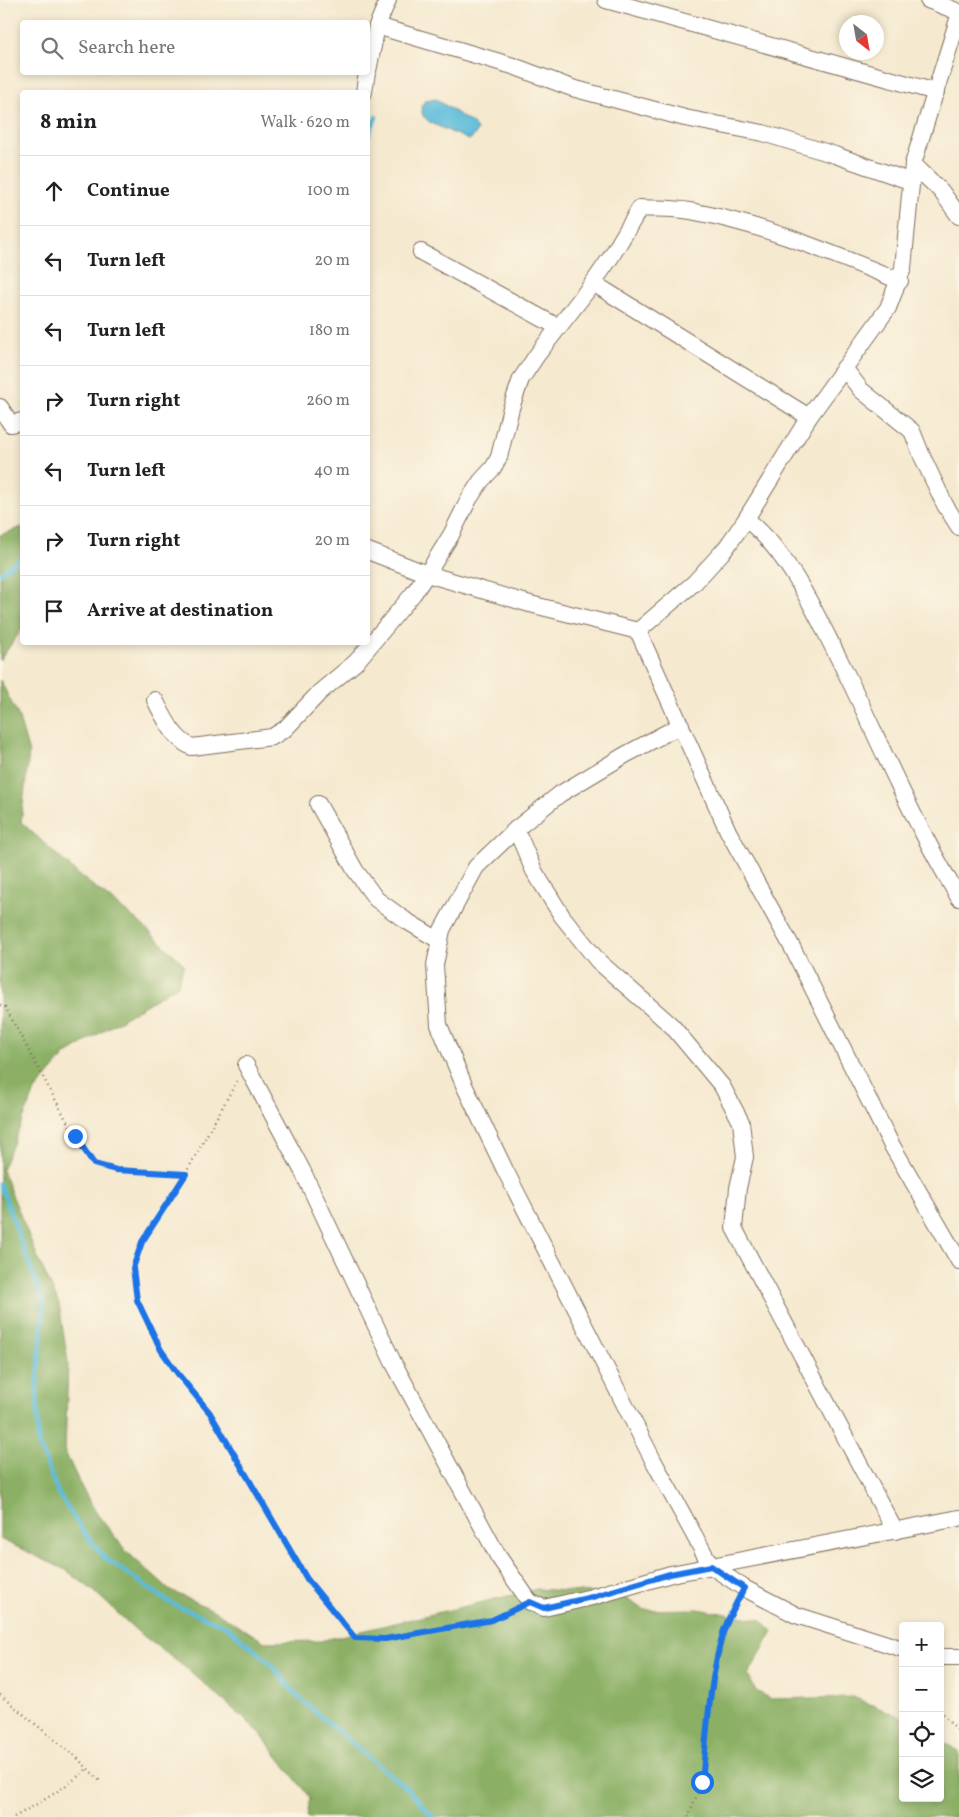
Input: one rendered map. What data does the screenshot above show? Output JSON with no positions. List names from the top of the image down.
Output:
{
  "north": "bottom right",
  "page": {
    "search": "Search here",
    "heading": ["8 min", "Walk · 620 m"],
    "list": [
      ["Continue", "100 m"],
      ["Turn left", "20 m"],
      ["Turn left", "180 m"],
      ["Turn right", "260 m"],
      ["Turn left", "40 m"],
      ["Turn right", "20 m"],
      "Arrive at destination"
    ],
    "map_buttons": ["+", "−"]
  }
}
